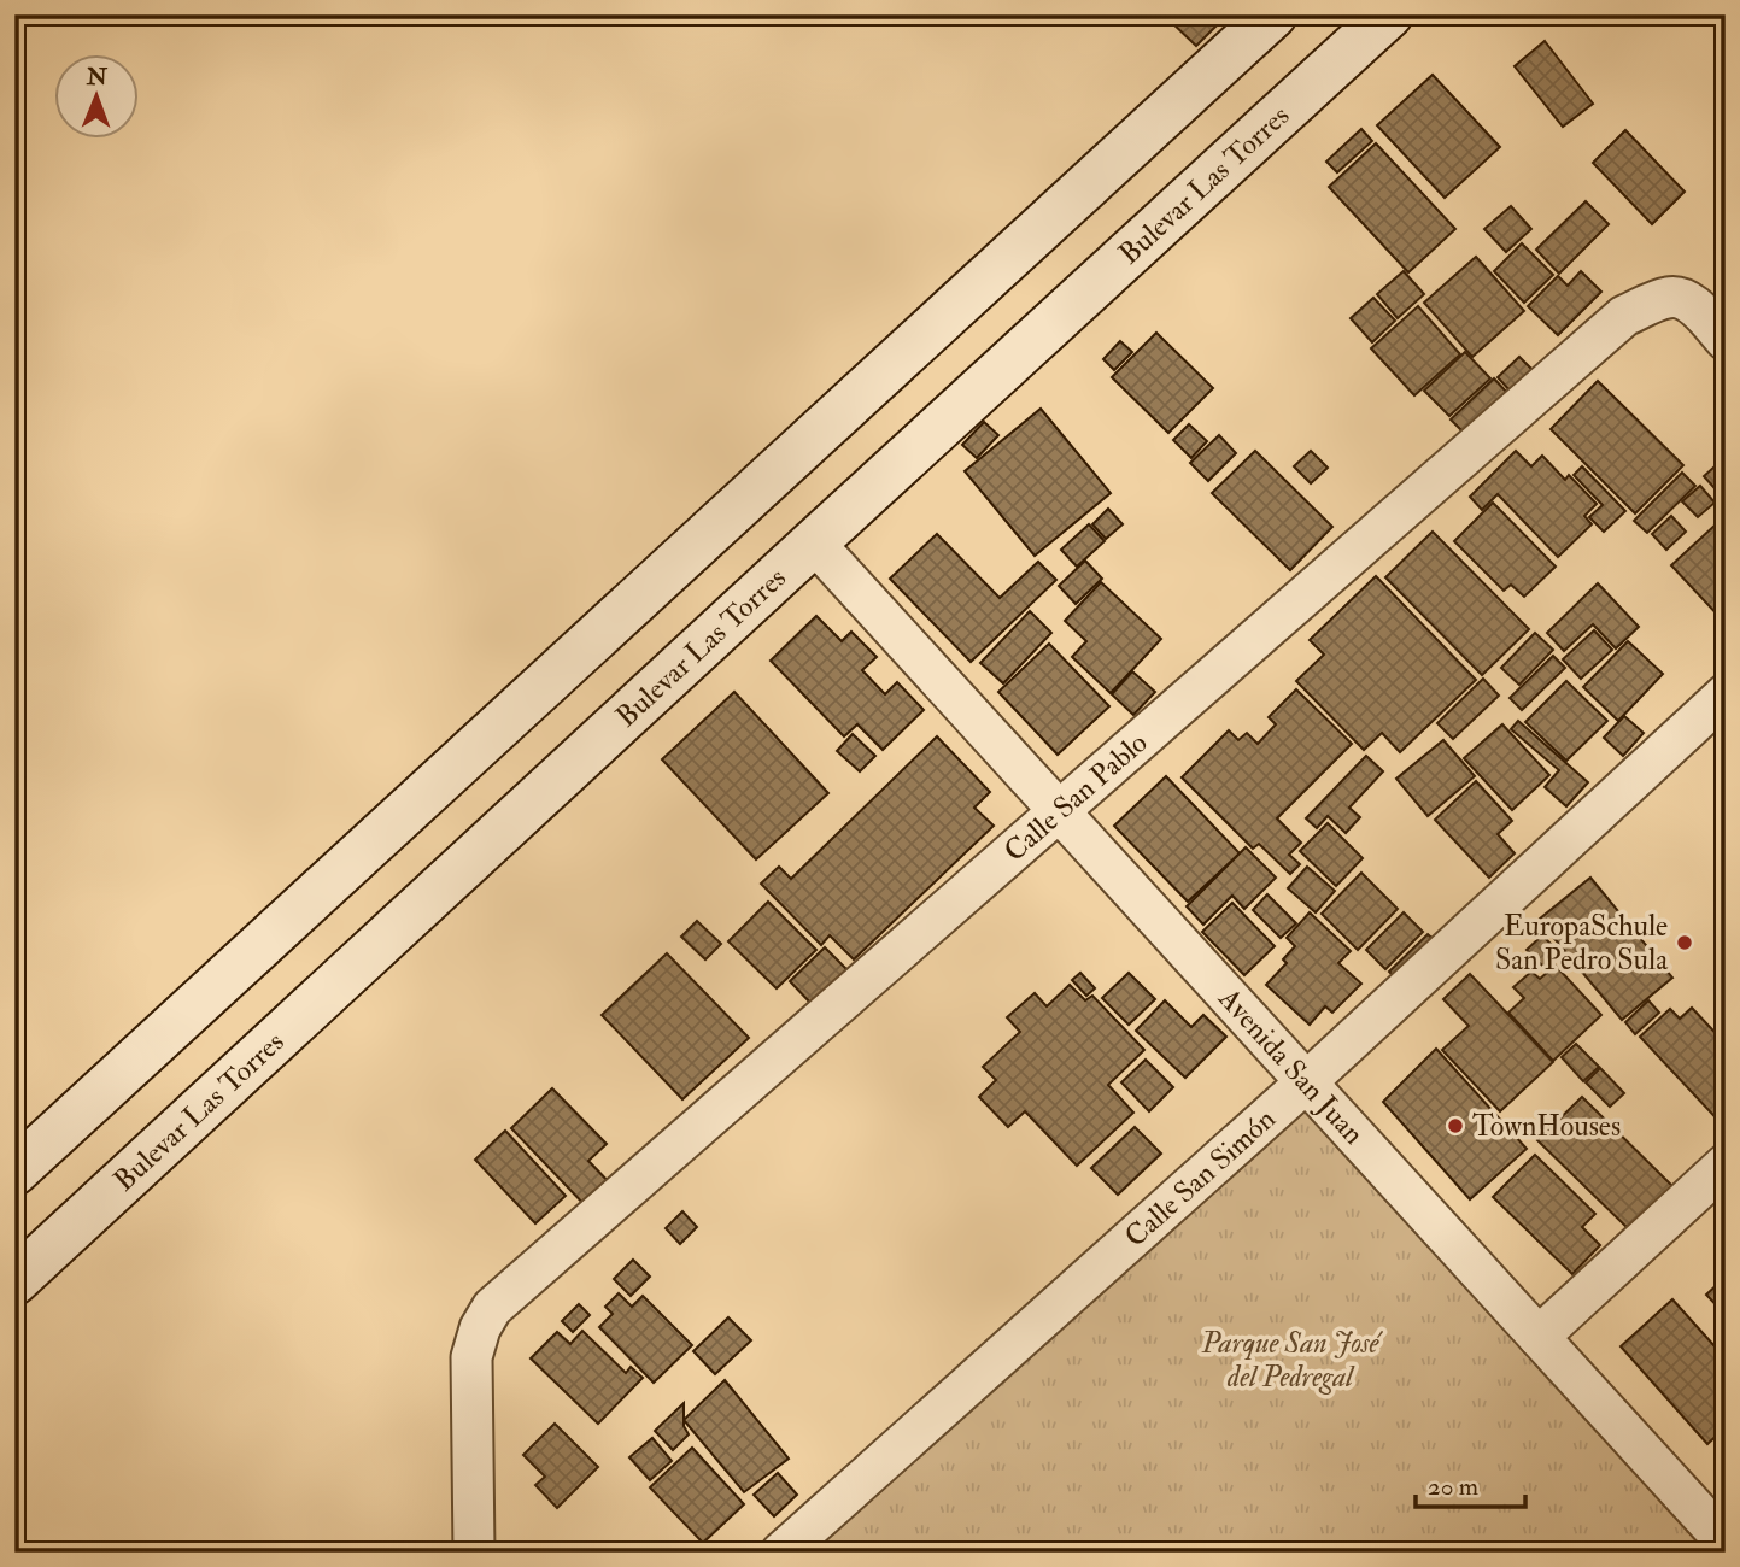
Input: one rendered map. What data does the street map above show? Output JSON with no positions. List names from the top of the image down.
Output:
{
  "streets": {
    "street": [
      "Bulevar Las Torres",
      "Calle San Pablo",
      "Avenida San Juan",
      "Calle San Simón"
    ]
  },
  "crossings": [
    ["Bulevar Las Torres", "Avenida San Juan"],
    ["Calle San Pablo", "Avenida San Juan"],
    ["Avenida San Juan", "Calle San Simón"]
  ],
  "parks": ["Parque San José del Pedregal"],
  "places": ["EuropaSchule San Pedro Sula", "TownHouses"],
  "scale_bar": "20 m",
  "north": "top"
}
